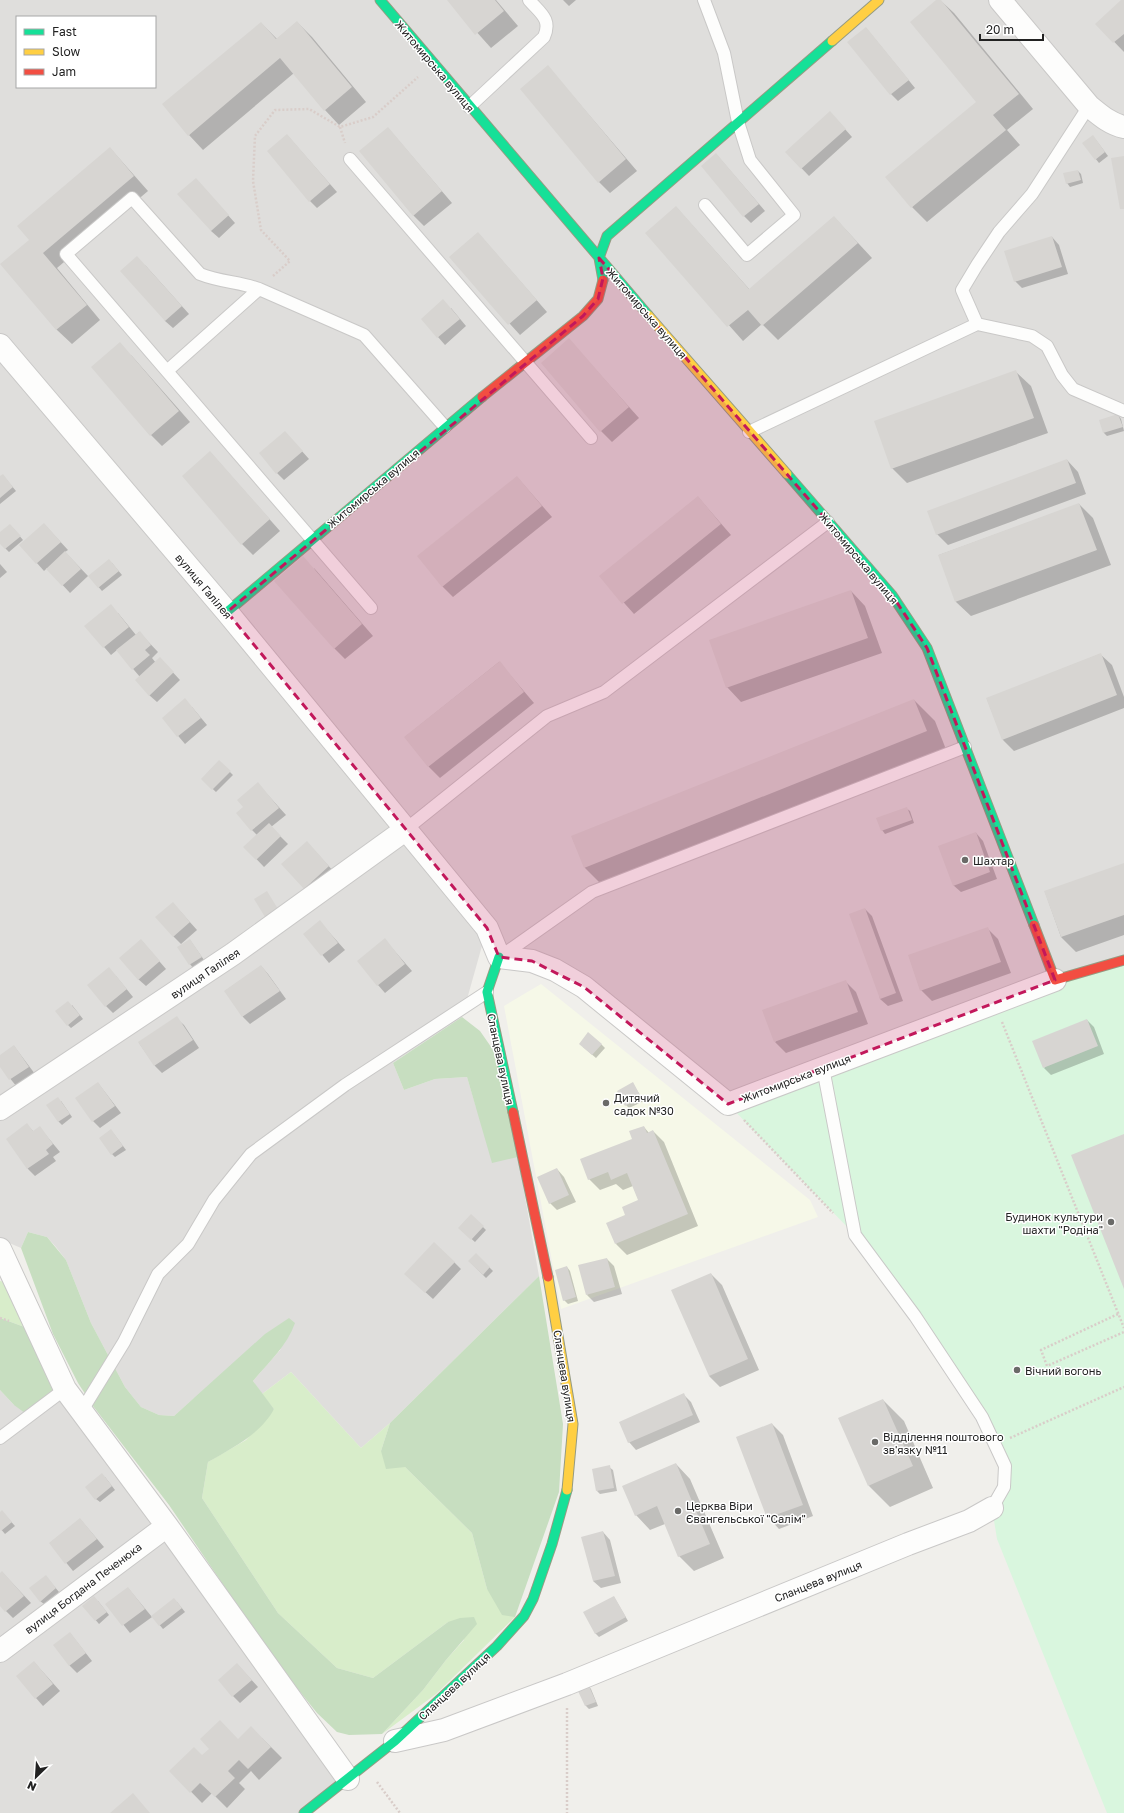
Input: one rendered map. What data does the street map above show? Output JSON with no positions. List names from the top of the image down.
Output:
{
  "streets": {
    "street": [
      "Житомирська вулиця",
      "вулиця Галілея",
      "Сланцева вулиця",
      "вулиця Богдана Печенюка"
    ]
  },
  "crossings": [
    ["Житомирська вулиця", "вулиця Галілея"]
  ],
  "places": [
    "Шахтар",
    "Дитячий садок №30",
    "Будинок культури шахти \"Родіна\"",
    "Вічний вогонь",
    "Відділення поштового зв'язку №11",
    "Церква Віри Євангельської \"Салім\""
  ],
  "legend": ["Fast", "Slow", "Jam"],
  "scale_bar": "20 m",
  "north": "bottom left"
}
